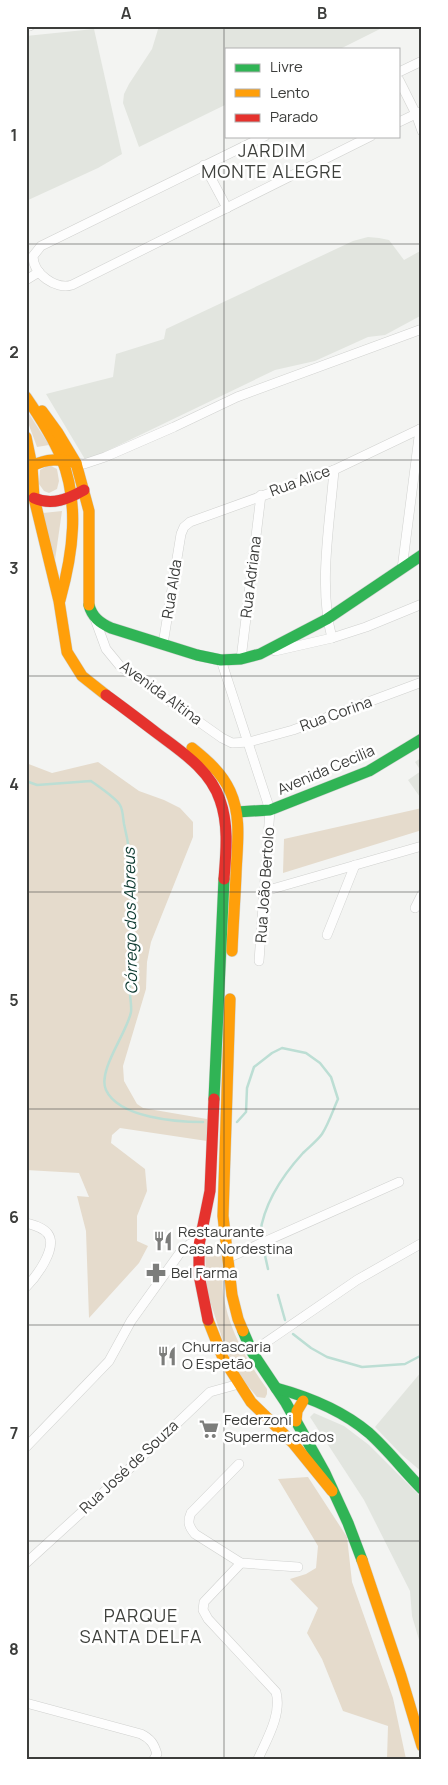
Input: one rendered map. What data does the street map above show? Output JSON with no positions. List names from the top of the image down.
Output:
{
  "streets": {
    "main road": ["Avenida Cecilia"],
    "street": [
      "Rua Alice",
      "Rua Adriana",
      "Rua Alda",
      "Avenida Altina",
      "Rua Corina",
      "Rua João Bertolo",
      "Rua José de Souza"
    ]
  },
  "crossings": [
    ["Rua Alice", "Rua Adriana"],
    ["Rua Alice", "Rua Alda"],
    ["Avenida Altina", "Rua Corina"],
    ["Avenida Cecilia", "Rua João Bertolo"]
  ],
  "districts": ["JARDIM MONTE ALEGRE", "PARQUE SANTA DELFA"],
  "water": ["Córrego dos Abreus"],
  "places": {
    "restaurant": ["Restaurante Casa Nordestina", "Churrascaria O Espetão"],
    "pharmacy": ["Bel Farma"],
    "supermarket": ["Federzoni Supermercados"]
  },
  "legend": ["Livre", "Lento", "Parado"],
  "grid": {
    "columns": ["A", "B"],
    "rows": [
      "1",
      "2",
      "3",
      "4",
      "5",
      "6",
      "7",
      "8"
    ]
  }
}
